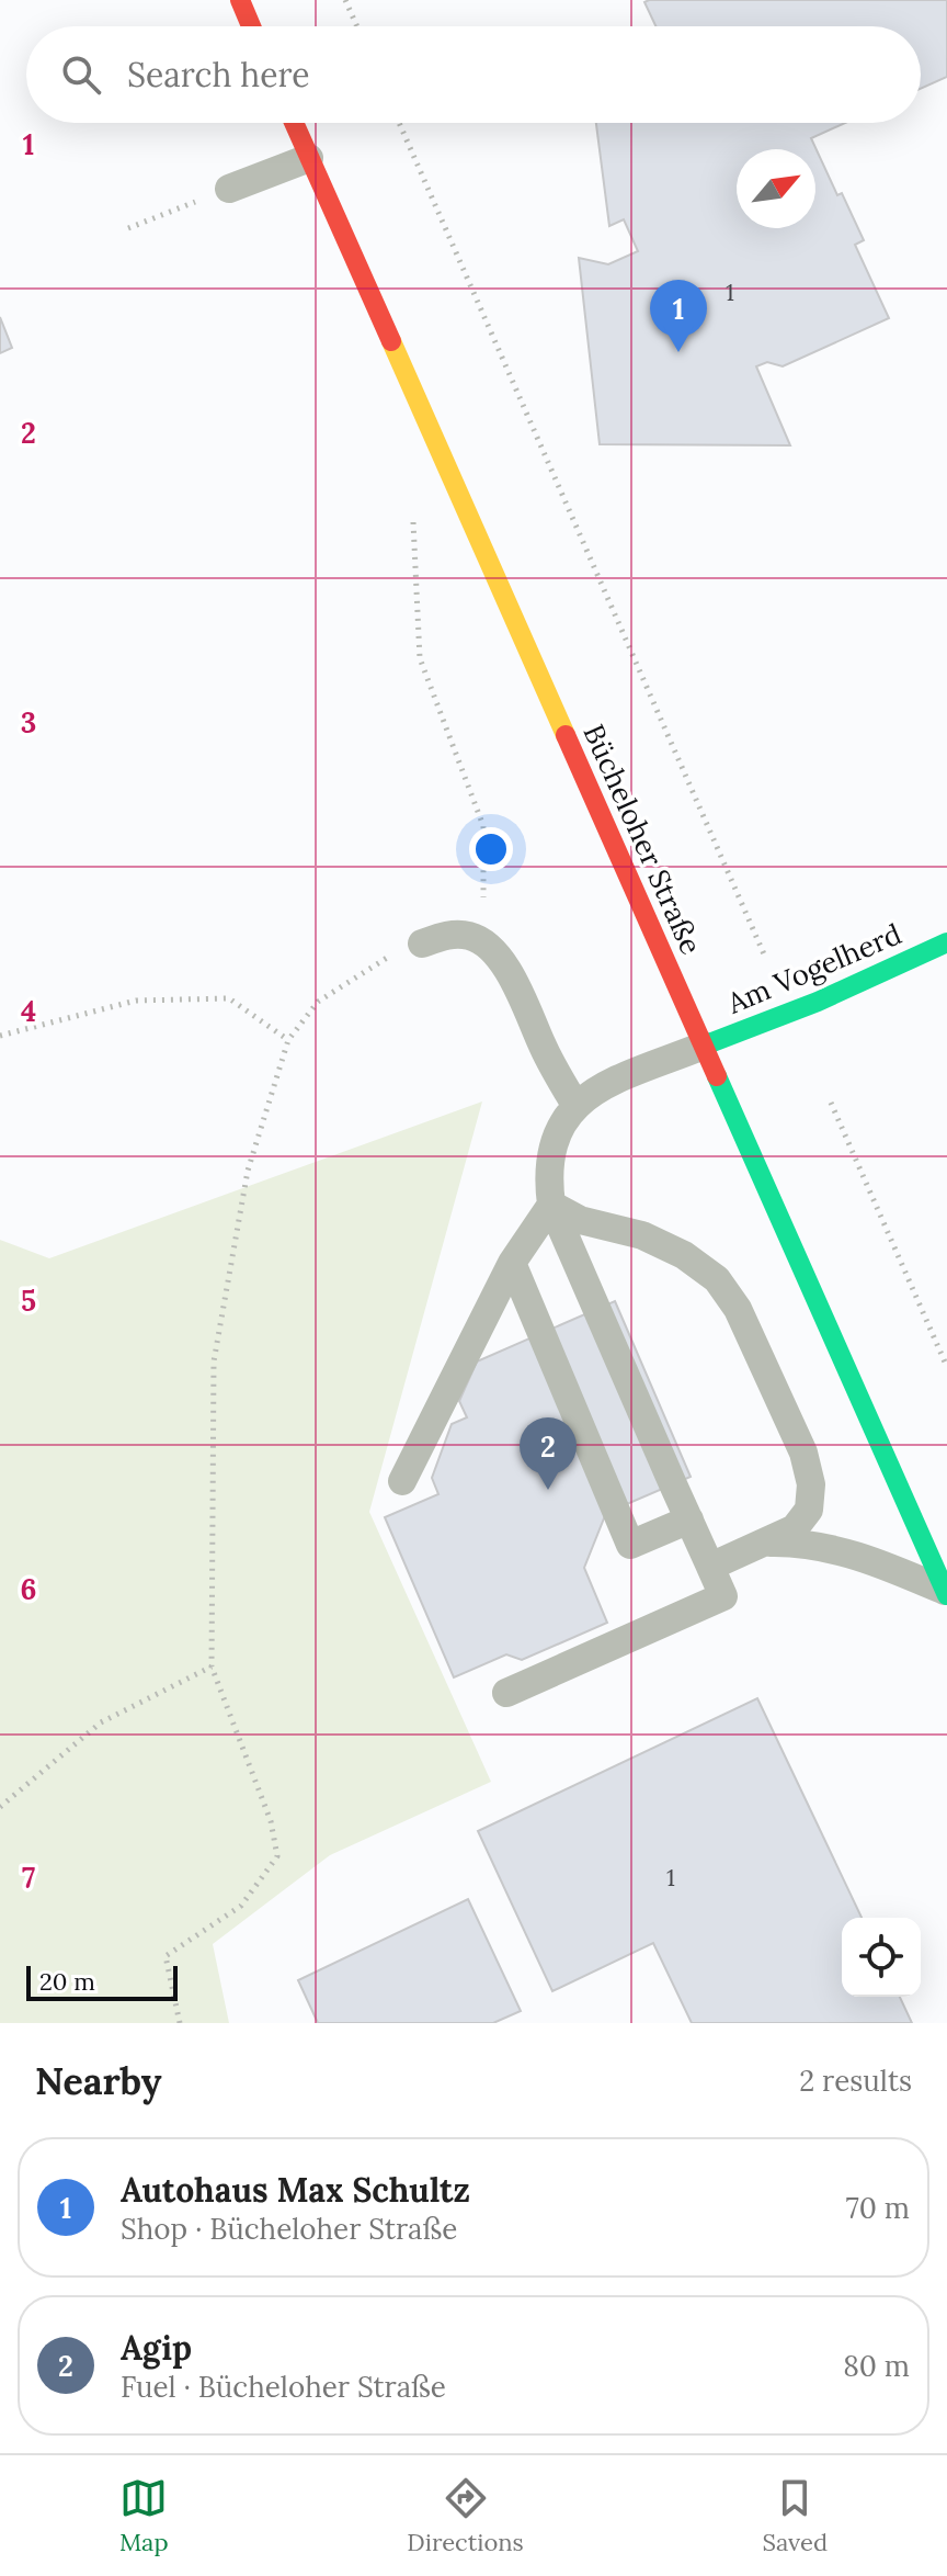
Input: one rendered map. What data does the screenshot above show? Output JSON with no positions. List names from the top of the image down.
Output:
{
  "streets": {
    "main road": ["Bücheloher Straße", "Am Vogelherd"]
  },
  "crossings": [
    ["Bücheloher Straße", "Am Vogelherd"]
  ],
  "house_numbers": ["1", "1"],
  "scale_bar": "20 m",
  "north": "top right",
  "page": {
    "search": "Search here",
    "pins": ["1", "2"],
    "scale": "20 m",
    "heading": ["Nearby", "2 results"],
    "list": [
      {
        "mark": "1",
        "name": "Autohaus Max Schultz",
        "note": "Shop · Bücheloher Straße",
        "value": "70 m"
      },
      {
        "mark": "2",
        "name": "Agip",
        "note": "Fuel · Bücheloher Straße",
        "value": "80 m"
      }
    ],
    "nav": ["Map", "Directions", "Saved"]
  },
  "grid": {
    "rows": [
      "1",
      "2",
      "3",
      "4",
      "5",
      "6",
      "7"
    ]
  }
}
